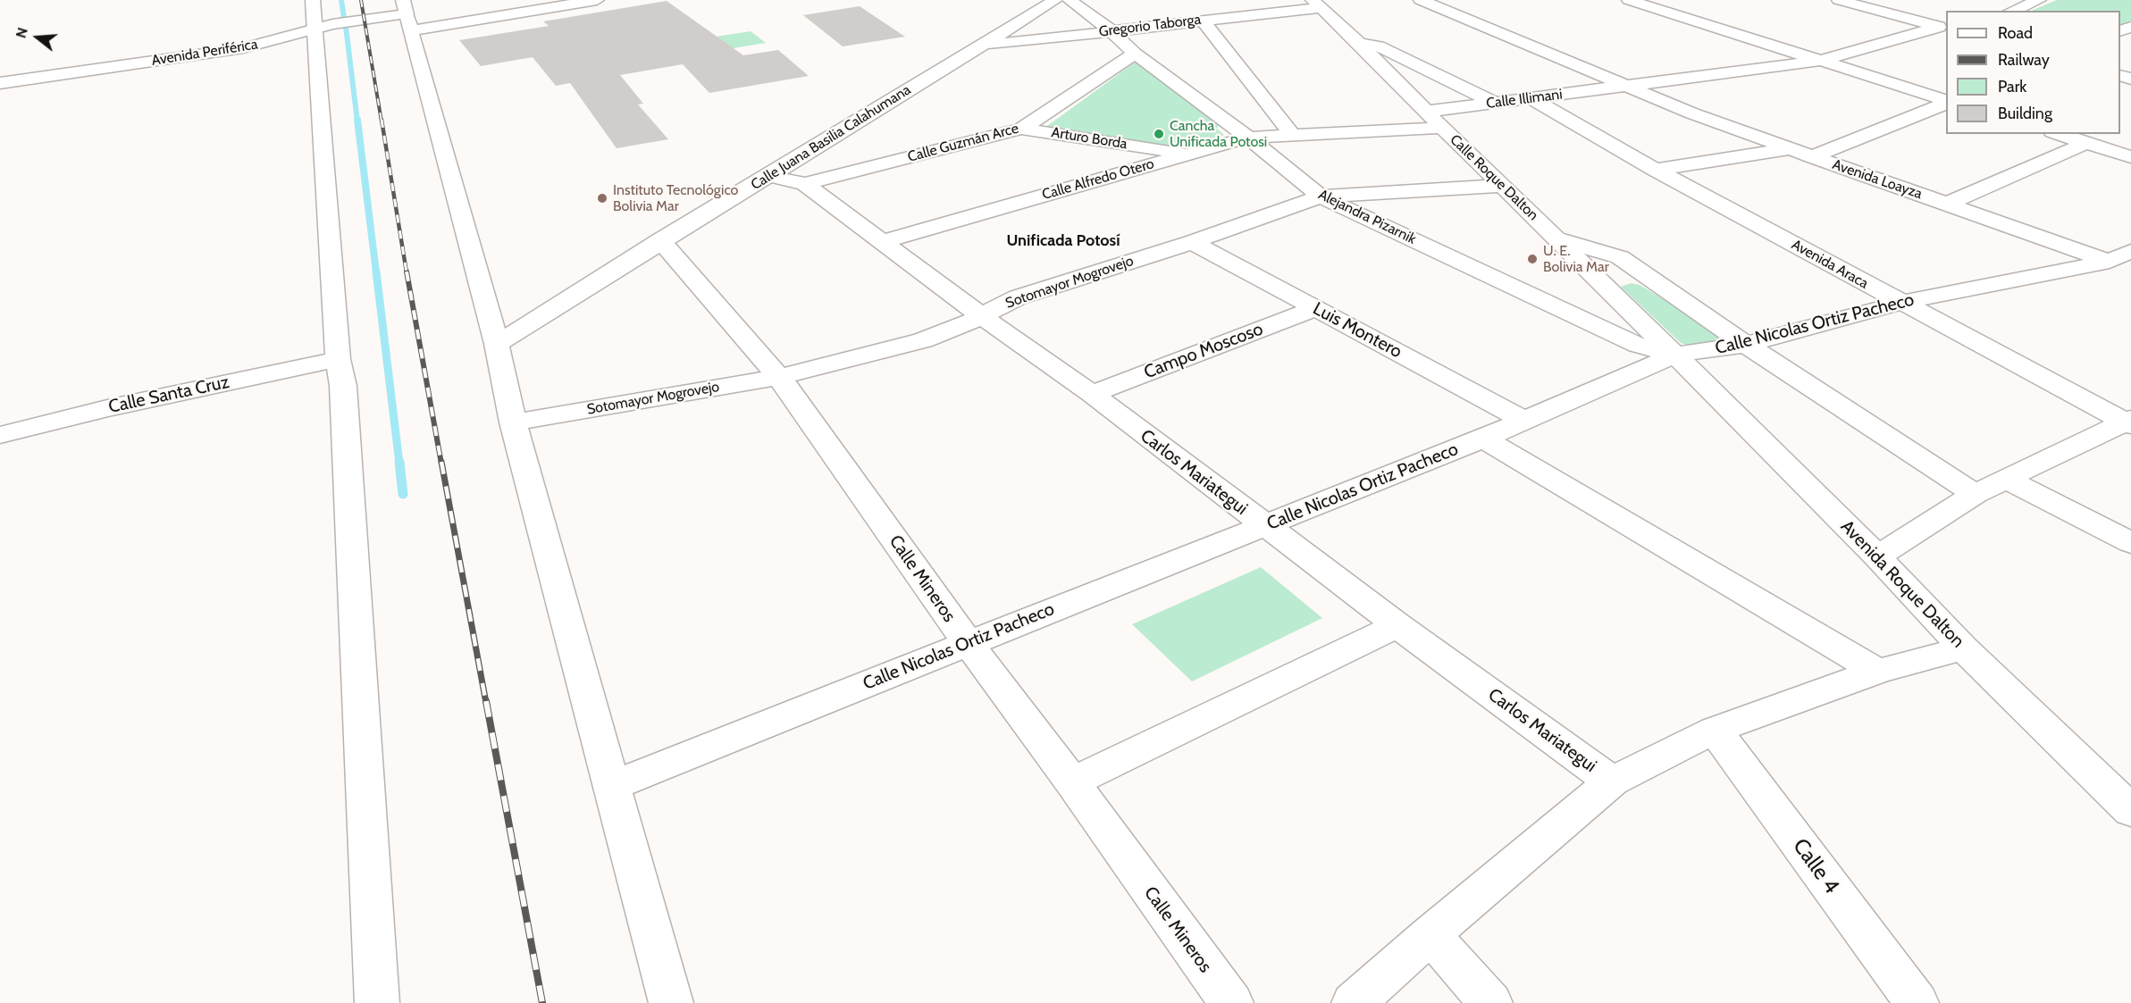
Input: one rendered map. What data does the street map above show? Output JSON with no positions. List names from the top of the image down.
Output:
{
  "streets": {
    "street": [
      "Gregorio Taborga",
      "Avenida Periférica",
      "Calle Illimani",
      "Calle Juana Basilia Calahumana",
      "Arturo Borda",
      "Calle Guzmán Arce",
      "Calle Roque Dalton",
      "Calle Alfredo Otero",
      "Avenida Loayza",
      "Alejandra Pizarnik",
      "Avenida Araca",
      "Sotomayor Mogrovejo",
      "Calle Nicolas Ortiz Pacheco",
      "Luis Montero",
      "Campo Moscoso",
      "Calle Santa Cruz",
      "Carlos Mariategui",
      "Calle Mineros",
      "Avenida Roque Dalton",
      "Calle 4"
    ]
  },
  "crossings": [
    ["Gregorio Taborga", "Calle Juana Basilia Calahumana"],
    ["Gregorio Taborga", "Calle Roque Dalton"],
    ["Gregorio Taborga", "Alejandra Pizarnik"],
    ["Calle Illimani", "Calle Roque Dalton"],
    ["Calle Illimani", "Avenida Loayza"],
    ["Calle Illimani", "Avenida Araca"],
    ["Calle Juana Basilia Calahumana", "Carlos Mariategui"],
    ["Calle Juana Basilia Calahumana", "Calle Mineros"],
    ["Arturo Borda", "Calle Guzmán Arce"],
    ["Arturo Borda", "Calle Alfredo Otero"],
    ["Calle Guzmán Arce", "Alejandra Pizarnik"],
    ["Calle Guzmán Arce", "Carlos Mariategui"],
    ["Calle Roque Dalton", "Calle Alfredo Otero"],
    ["Calle Roque Dalton", "Alejandra Pizarnik"],
    ["Calle Roque Dalton", "Sotomayor Mogrovejo"],
    ["Calle Roque Dalton", "Calle Nicolas Ortiz Pacheco"],
    ["Calle Roque Dalton", "Avenida Roque Dalton"],
    ["Calle Alfredo Otero", "Alejandra Pizarnik"],
    ["Calle Alfredo Otero", "Carlos Mariategui"],
    ["Avenida Loayza", "Calle Nicolas Ortiz Pacheco"],
    ["Alejandra Pizarnik", "Sotomayor Mogrovejo"],
    ["Alejandra Pizarnik", "Calle Nicolas Ortiz Pacheco"],
    ["Alejandra Pizarnik", "Avenida Roque Dalton"],
    ["Avenida Araca", "Calle Nicolas Ortiz Pacheco"],
    ["Sotomayor Mogrovejo", "Luis Montero"],
    ["Sotomayor Mogrovejo", "Carlos Mariategui"],
    ["Sotomayor Mogrovejo", "Calle Mineros"],
    ["Calle Nicolas Ortiz Pacheco", "Luis Montero"],
    ["Calle Nicolas Ortiz Pacheco", "Carlos Mariategui"],
    ["Calle Nicolas Ortiz Pacheco", "Calle Mineros"],
    ["Calle Nicolas Ortiz Pacheco", "Avenida Roque Dalton"],
    ["Luis Montero", "Campo Moscoso"],
    ["Campo Moscoso", "Carlos Mariategui"]
  ],
  "districts": ["Unificada Potosí"],
  "places": ["Cancha Unificada Potosi", "Instituto Tecnológico Bolivia Mar", "U. E. Bolivia Mar"],
  "legend": [
    "Road",
    "Railway",
    "Park",
    "Building"
  ],
  "north": "left"
}
